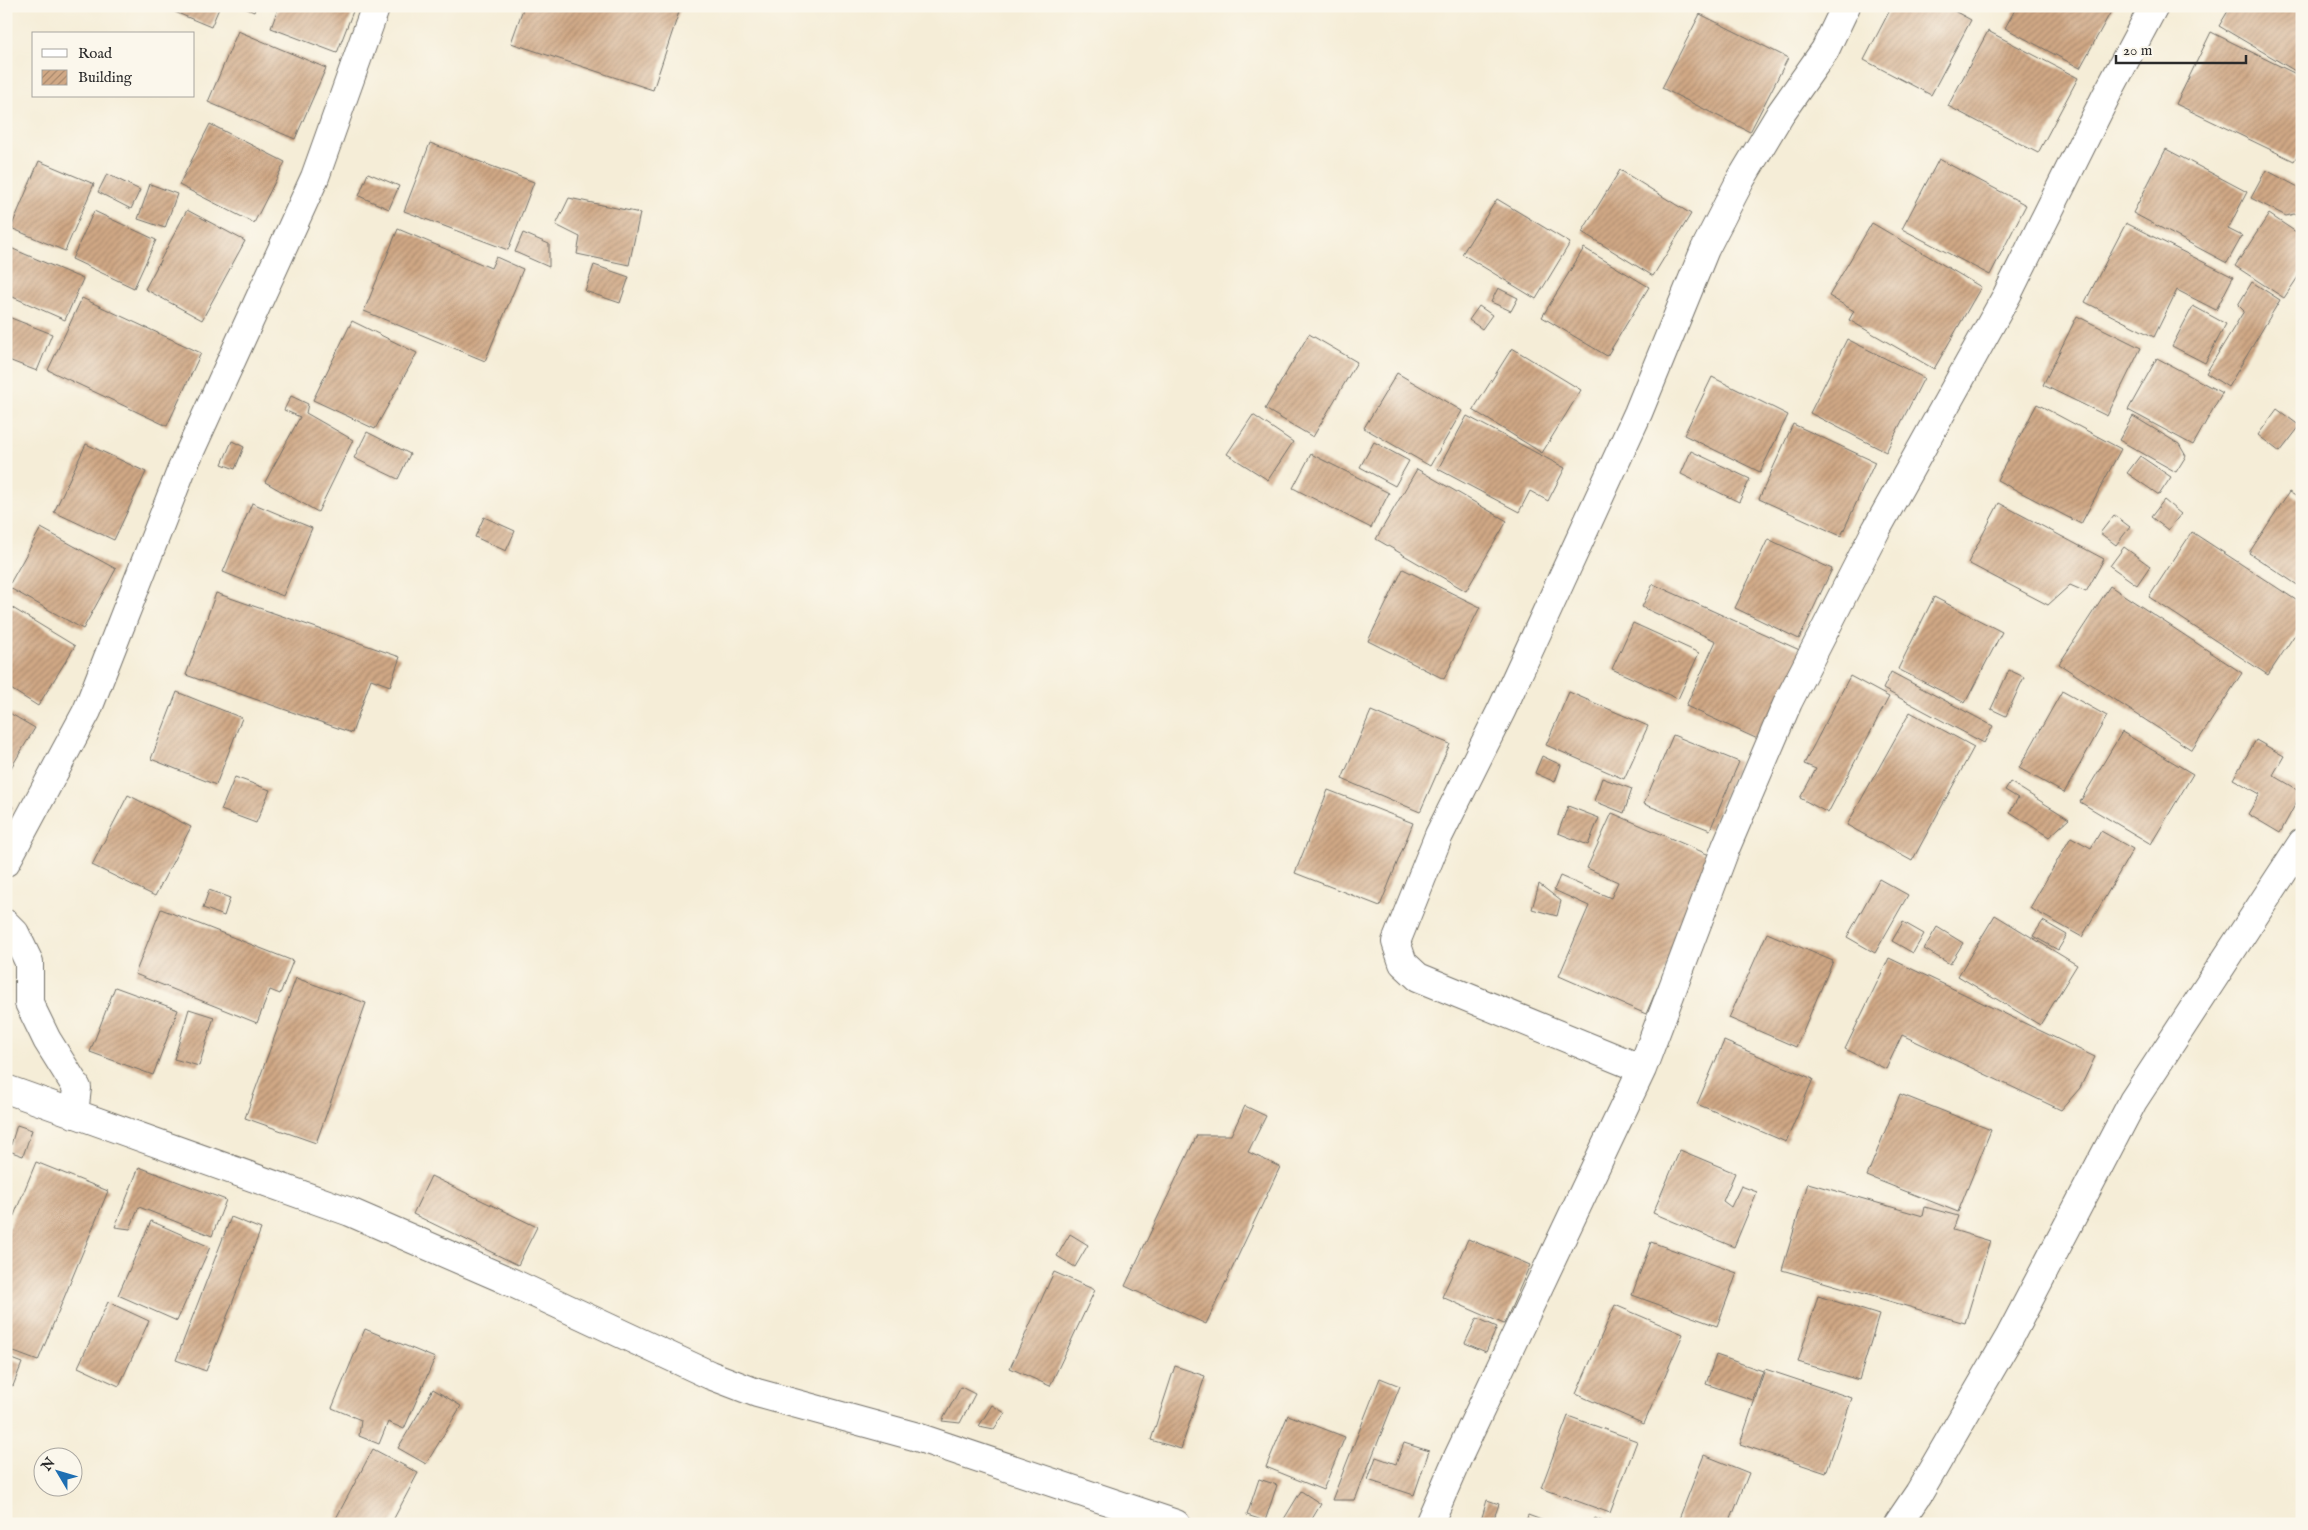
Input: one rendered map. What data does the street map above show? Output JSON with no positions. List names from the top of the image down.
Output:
{
  "legend": ["Road", "Building"],
  "scale_bar": "20 m",
  "north": "top left"
}
